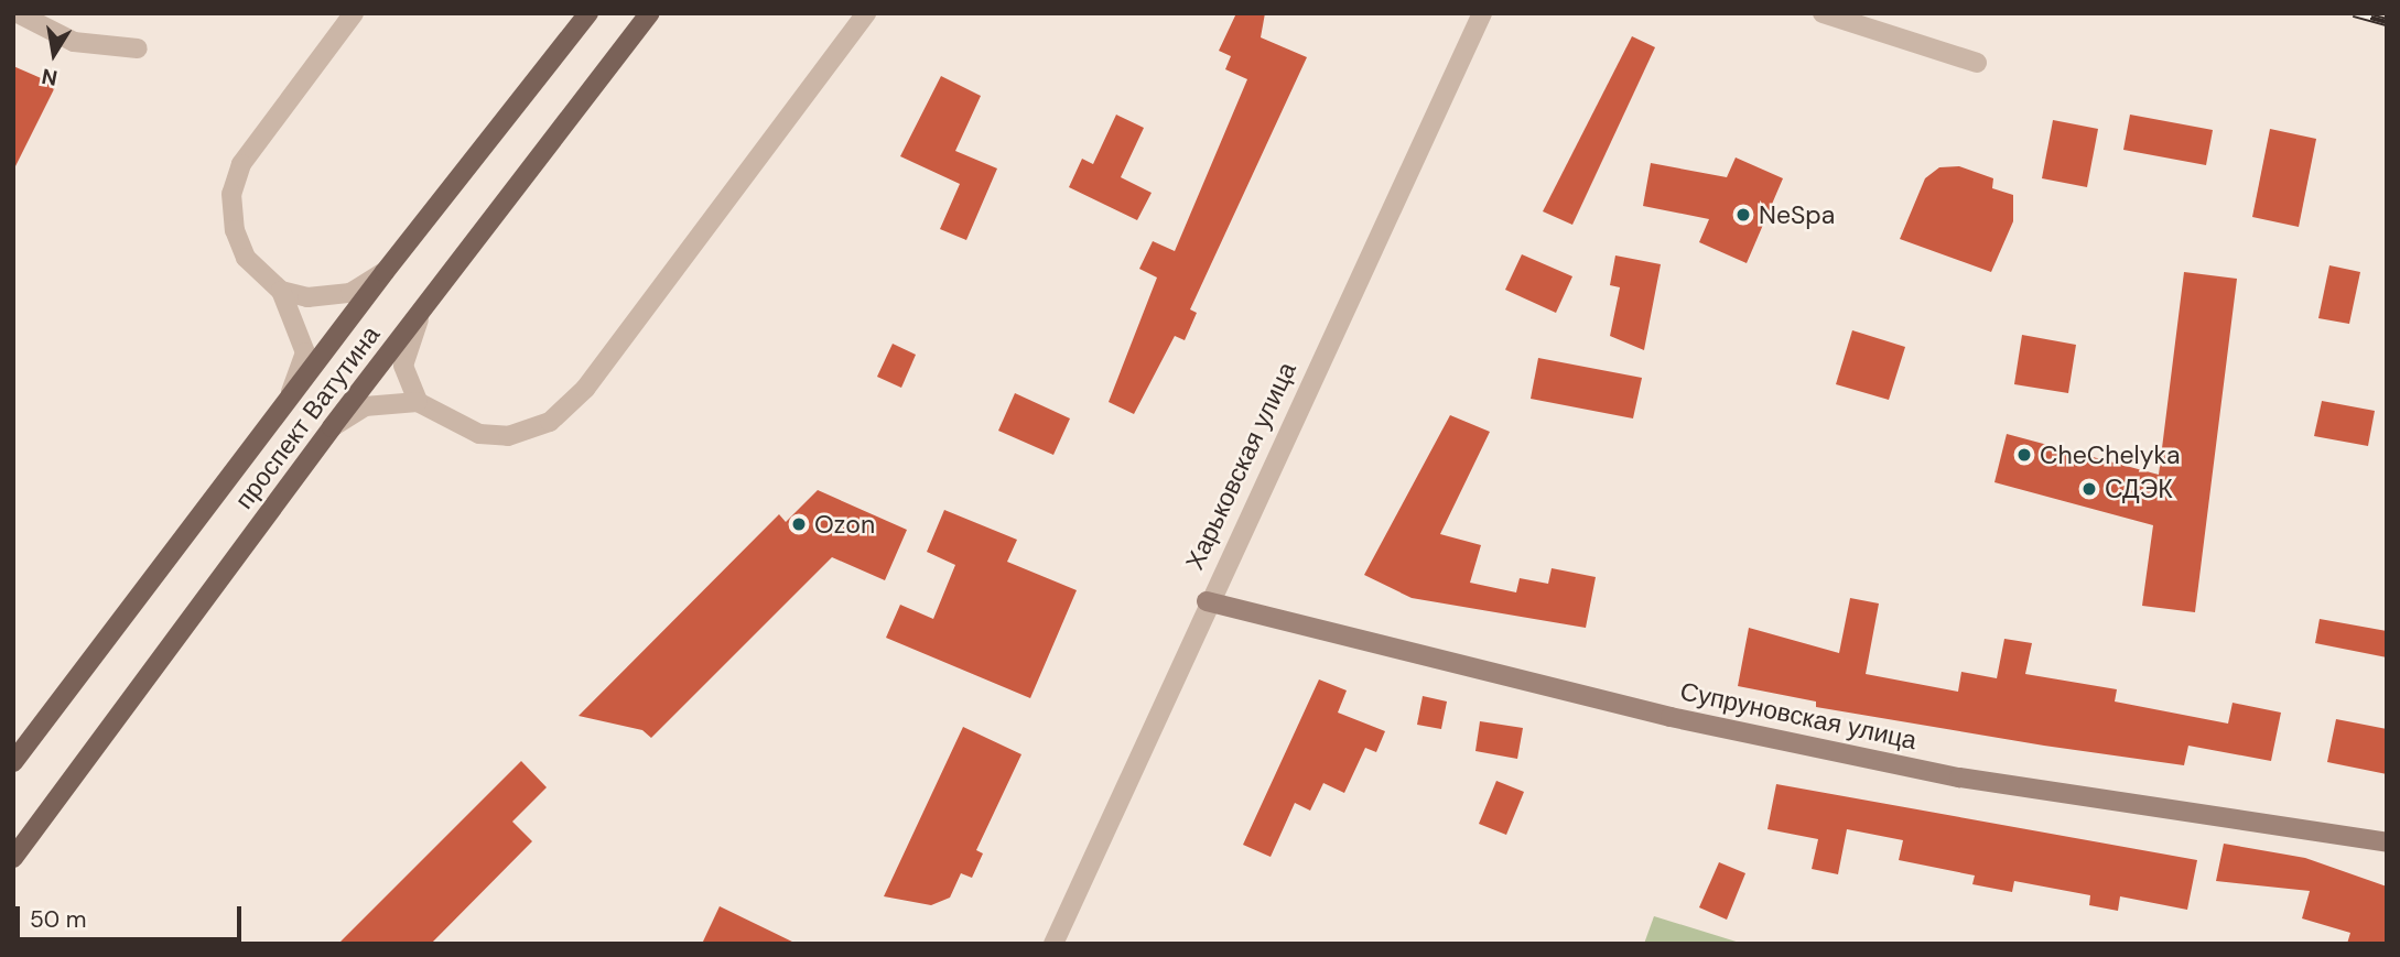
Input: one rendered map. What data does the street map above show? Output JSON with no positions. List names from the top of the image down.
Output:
{
  "streets": {
    "main road": ["проспект Ватутина"],
    "street": ["Харьковская улица", "Супруновская улица"]
  },
  "crossings": [
    ["Харьковская улица", "Супруновская улица"]
  ],
  "places": [
    "NeSpa",
    "CheChelyka",
    "СДЭК",
    "Ozon"
  ],
  "scale_bar": "50 m",
  "north": "bottom"
}
